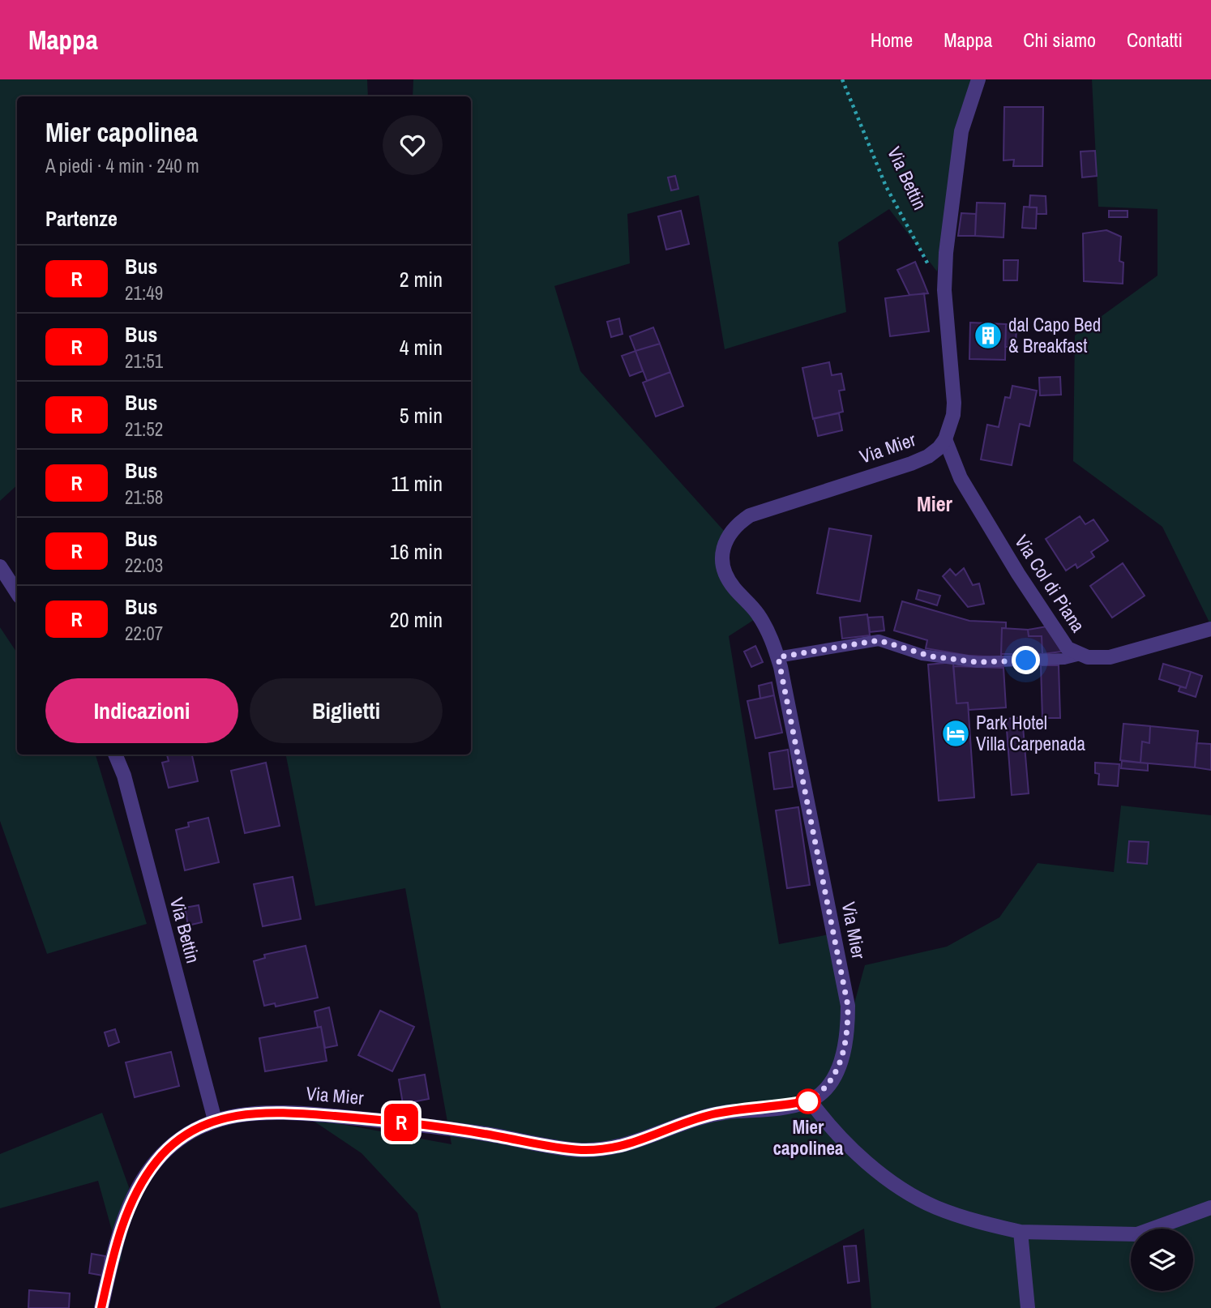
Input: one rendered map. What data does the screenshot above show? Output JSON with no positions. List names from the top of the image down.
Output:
{
  "streets": {
    "street": ["Via Bettin", "Via Mier", "Via Col di Piana"]
  },
  "crossings": [
    ["Via Bettin", "Via Mier"],
    ["Via Mier", "Via Col di Piana"]
  ],
  "districts": ["Mier"],
  "places": {
    "building": ["dal Capo Bed & Breakfast"],
    "hotel": ["Park Hotel Villa Carpenada"],
    "other": ["Mier capolinea"]
  },
  "lines": ["bus line R"],
  "page": {
    "header": "Mappa",
    "nav": [
      "Home",
      "Mappa",
      "Chi siamo",
      "Contatti"
    ],
    "on_map": "R",
    "heading": [
      ["Mier capolinea", "A piedi · 4 min · 240 m"],
      "Partenze"
    ],
    "list": [
      {
        "mark": "R",
        "name": "Bus",
        "note": "21:49",
        "value": "2 min"
      },
      {
        "mark": "R",
        "name": "Bus",
        "note": "21:51",
        "value": "4 min"
      },
      {
        "mark": "R",
        "name": "Bus",
        "note": "21:52",
        "value": "5 min"
      },
      {
        "mark": "R",
        "name": "Bus",
        "note": "21:58",
        "value": "11 min"
      },
      {
        "mark": "R",
        "name": "Bus",
        "note": "22:03",
        "value": "16 min"
      },
      {
        "mark": "R",
        "name": "Bus",
        "note": "22:07",
        "value": "20 min"
      }
    ],
    "buttons": ["Indicazioni", "Biglietti"]
  }
}
